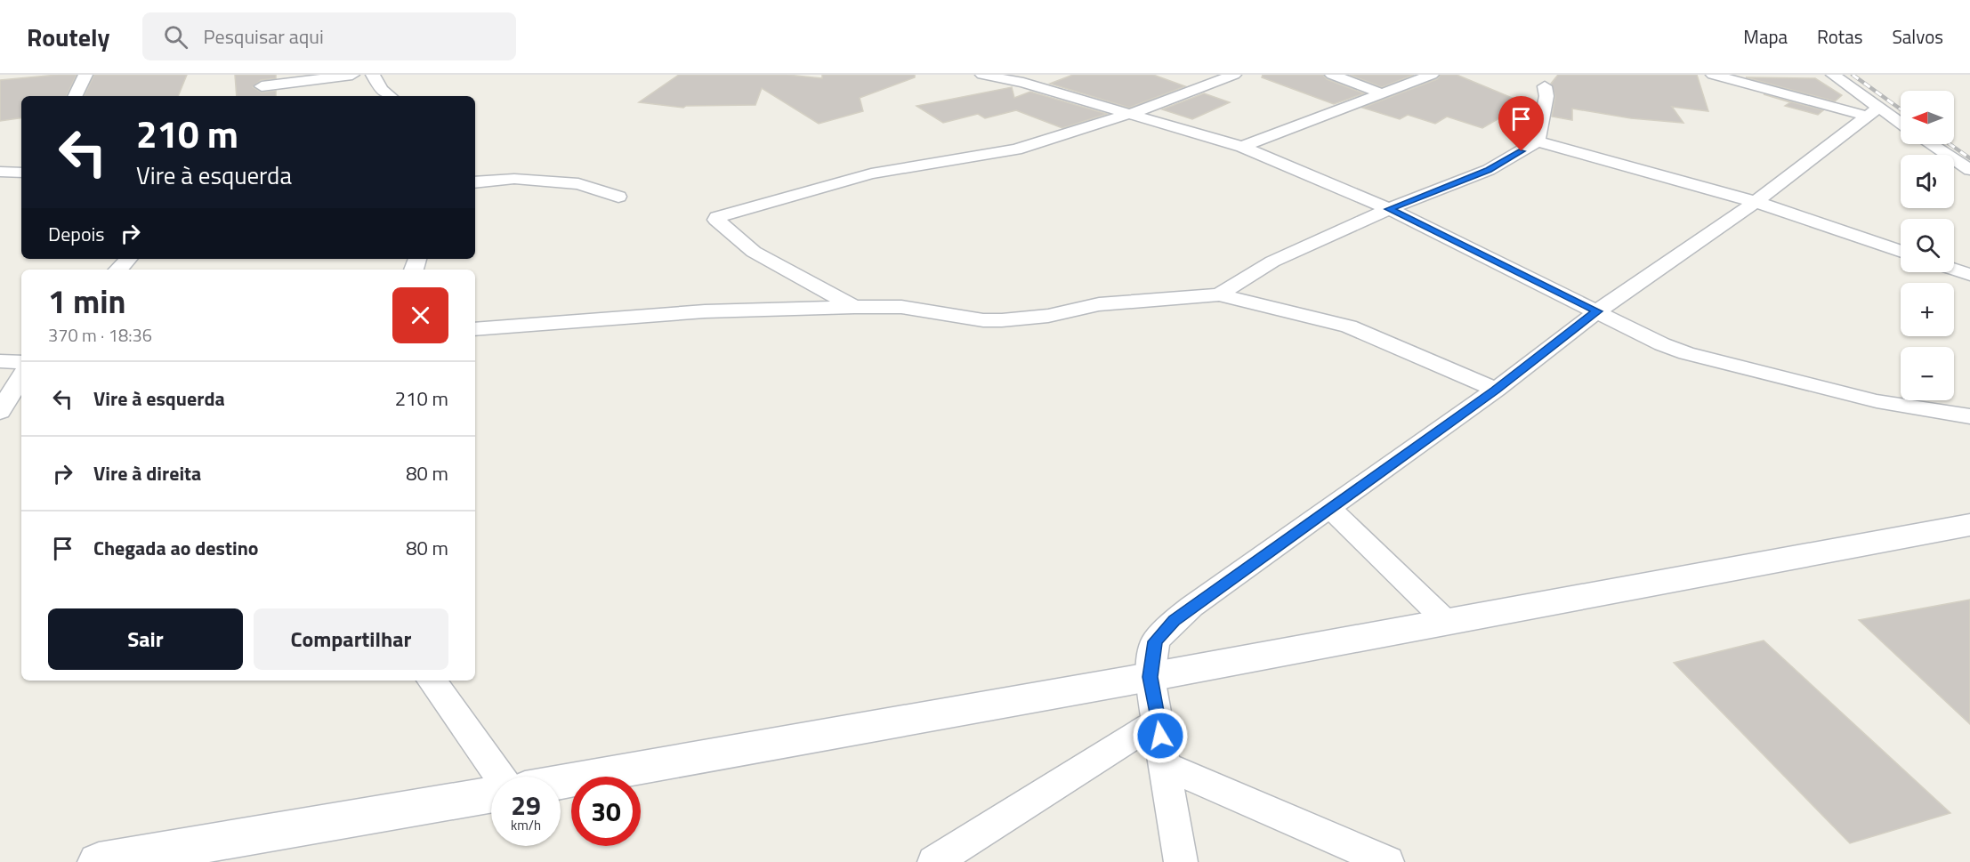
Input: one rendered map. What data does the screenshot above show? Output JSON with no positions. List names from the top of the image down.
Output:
{
  "north": "left",
  "page": {
    "header": "Routely",
    "search": "Pesquisar aqui",
    "nav": ["Mapa", "Rotas", "Salvos"],
    "map_buttons": ["+", "−"],
    "turn": ["210 m", "Vire à esquerda"],
    "then": "Depois",
    "heading": ["1 min", "370 m · 18:36"],
    "list": [
      {
        "name": "Vire à esquerda",
        "value": "210 m"
      },
      {
        "name": "Vire à direita",
        "value": "80 m"
      },
      {
        "name": "Chegada ao destino",
        "value": "80 m"
      }
    ],
    "buttons": ["Sair", "Compartilhar"],
    "speed": "29 km/h",
    "limit": "30"
  }
}
